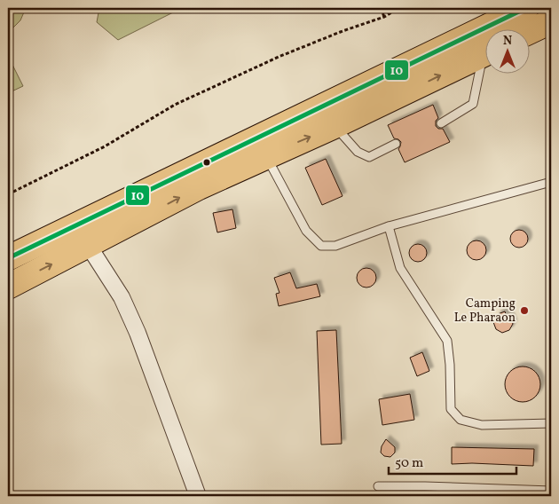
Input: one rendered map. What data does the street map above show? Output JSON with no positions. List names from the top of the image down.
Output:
{
  "places": ["Camping Le Pharaon"],
  "lines": ["transit line 10"],
  "scale_bar": "50 m",
  "north": "top"
}
